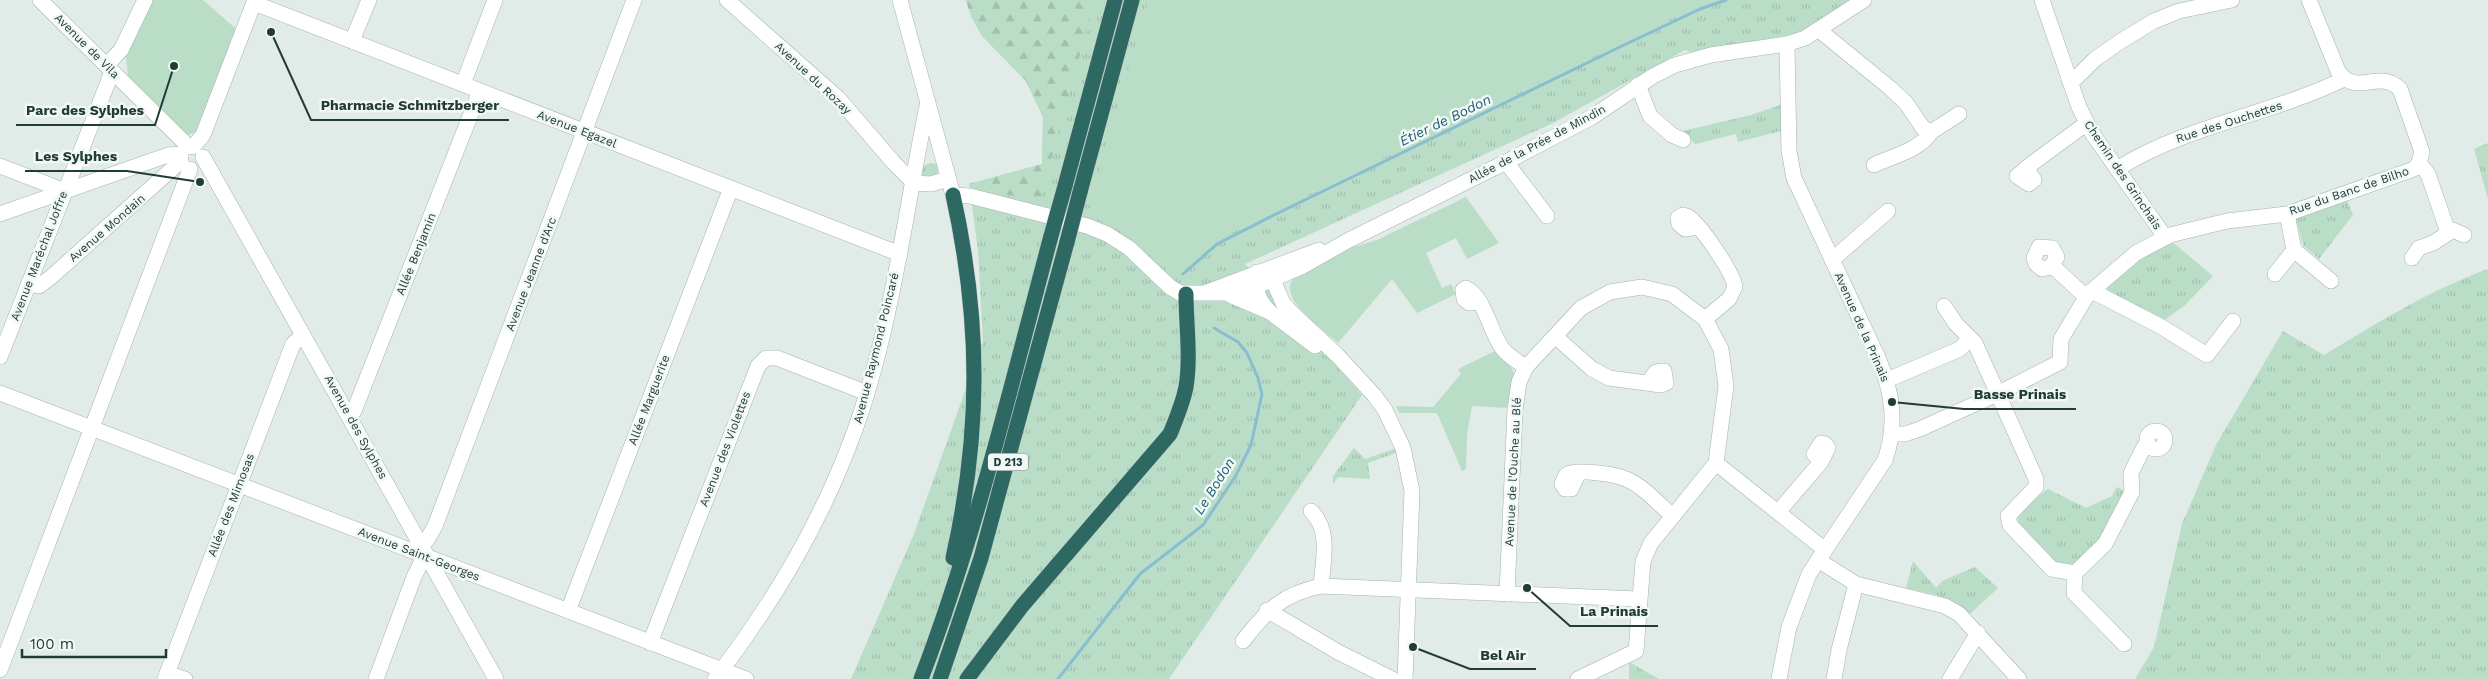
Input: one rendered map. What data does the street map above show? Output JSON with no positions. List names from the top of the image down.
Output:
{
  "streets": {
    "highway": ["D 213"],
    "street": [
      "Avenue de Vila",
      "Avenue du Rozay",
      "Rue des Ouchettes",
      "Avenue Egazel",
      "Allée de la Prée de Mindin",
      "Chemin des Grinchais",
      "Rue du Banc de Bilho",
      "Avenue Mondain",
      "Allée Benjamin",
      "Avenue Maréchal Joffre",
      "Avenue Jeanne d'Arc",
      "Avenue de la Prinais",
      "Avenue Raymond Poincaré",
      "Allée Marguerite",
      "Avenue des Sylphes",
      "Avenue des Violettes",
      "Avenue de l'Ouche au Blé",
      "Allée des Mimosas",
      "Avenue Saint-Georges"
    ]
  },
  "crossings": [
    ["Avenue de Vila", "Avenue Mondain"],
    ["Avenue de Vila", "Avenue Maréchal Joffre"],
    ["Avenue de Vila", "Avenue des Sylphes"],
    ["Avenue du Rozay", "Avenue Raymond Poincaré"],
    ["Rue des Ouchettes", "Chemin des Grinchais"],
    ["Rue des Ouchettes", "Rue du Banc de Bilho"],
    ["Avenue Egazel", "Allée Benjamin"],
    ["Avenue Egazel", "Avenue Jeanne d'Arc"],
    ["Avenue Egazel", "Avenue Raymond Poincaré"],
    ["Avenue Egazel", "Allée Marguerite"],
    ["Allée de la Prée de Mindin", "Avenue de la Prinais"],
    ["Chemin des Grinchais", "Rue du Banc de Bilho"],
    ["Avenue Mondain", "Avenue Maréchal Joffre"],
    ["Avenue Mondain", "Avenue des Sylphes"],
    ["Allée Benjamin", "Avenue des Sylphes"],
    ["Avenue Jeanne d'Arc", "Avenue des Sylphes"],
    ["Avenue Raymond Poincaré", "Avenue des Violettes"],
    ["Avenue Raymond Poincaré", "Avenue Saint-Georges"],
    ["Allée Marguerite", "Avenue Saint-Georges"],
    ["Avenue des Sylphes", "Allée des Mimosas"],
    ["Avenue des Sylphes", "Avenue Saint-Georges"],
    ["Avenue des Violettes", "Avenue Saint-Georges"],
    ["Allée des Mimosas", "Avenue Saint-Georges"]
  ],
  "water": ["Étier de Bodon", "Le Bodon"],
  "places": [
    "Pharmacie Schmitzberger",
    "Parc des Sylphes",
    "Les Sylphes",
    "Basse Prinais",
    "La Prinais",
    "Bel Air"
  ],
  "scale_bar": "100 m"
}
